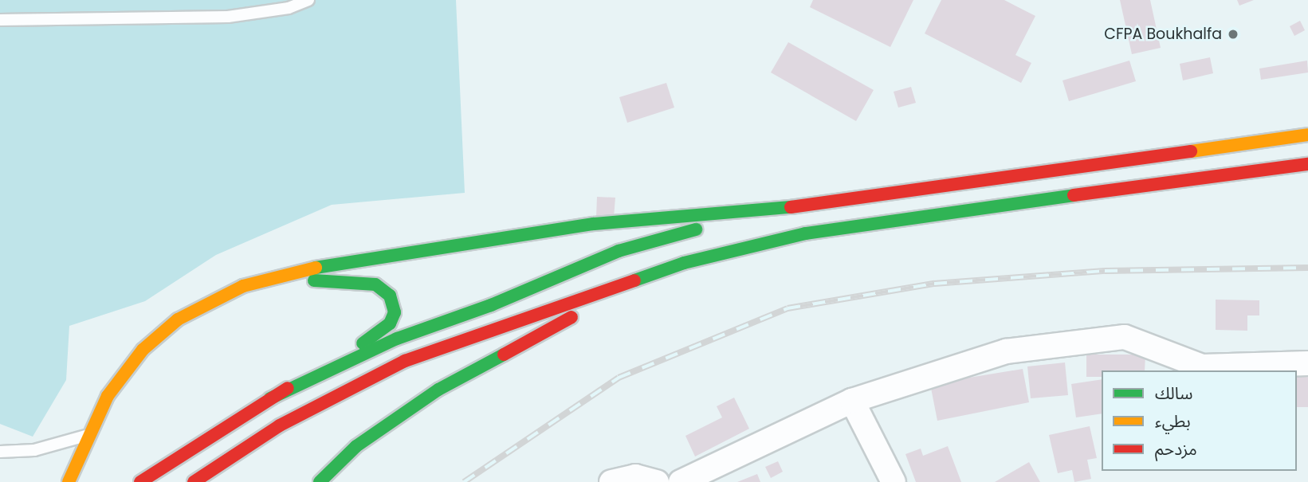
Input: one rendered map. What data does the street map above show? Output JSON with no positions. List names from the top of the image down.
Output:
{
  "places": ["CFPA Boukhalfa"],
  "legend": ["سالك", "بطيء", "مزدحم"]
}
